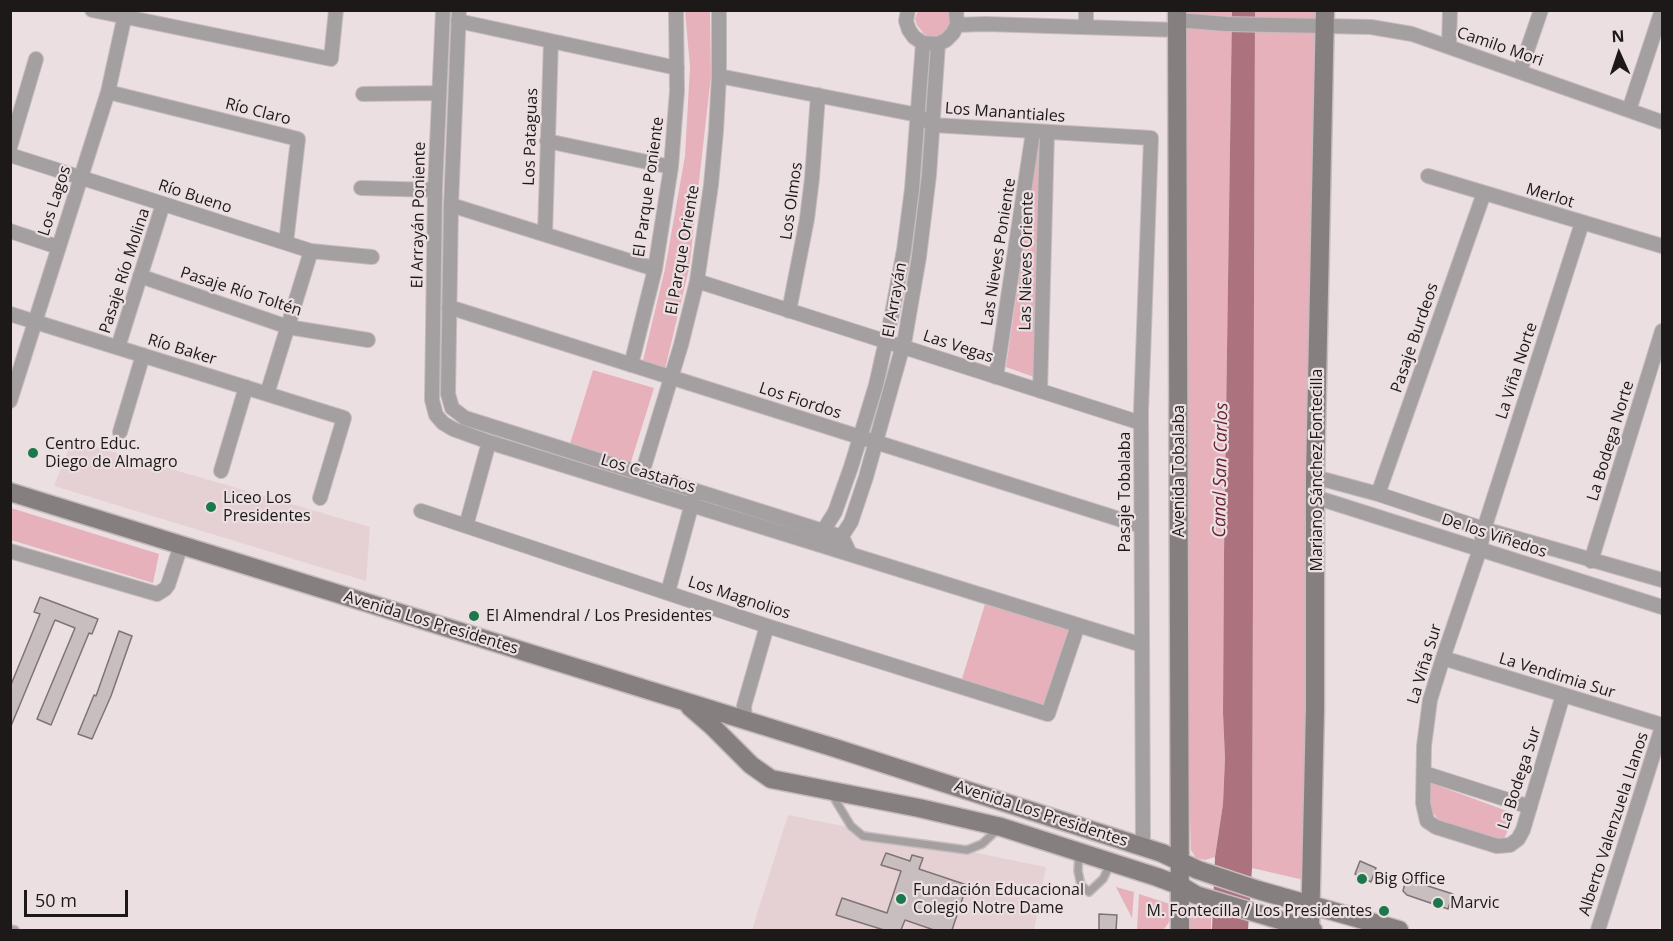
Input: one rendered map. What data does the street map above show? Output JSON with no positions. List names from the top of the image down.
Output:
{
  "streets": {
    "street": [
      "Camilo Mori",
      "Río Claro",
      "Los Manantiales",
      "Los Pataguas",
      "El Parque Poniente",
      "Merlot",
      "Río Bueno",
      "Los Lagos",
      "Los Olmos",
      "El Arrayán Poniente",
      "El Parque Oriente",
      "Las Nieves Poniente",
      "Las Nieves Oriente",
      "Pasaje Río Molina",
      "Pasaje Río Toltén",
      "El Arrayán",
      "Pasaje Burdeos",
      "Las Vegas",
      "Río Baker",
      "La Viña Norte",
      "Los Fiordos",
      "La Bodega Norte",
      "Mariano Sánchez Fontecilla",
      "Avenida Tobalaba",
      "Los Castaños",
      "Pasaje Tobalaba",
      "De los Viñedos",
      "Los Magnolios",
      "Avenida Los Presidentes",
      "La Viña Sur",
      "La Vendimia Sur",
      "La Bodega Sur",
      "Alberto Valenzuela Llanos"
    ]
  },
  "crossings": [
    ["Camilo Mori", "Mariano Sánchez Fontecilla"],
    ["Camilo Mori", "Avenida Tobalaba"],
    ["Río Claro", "Río Bueno"],
    ["Río Claro", "Los Lagos"],
    ["Los Manantiales", "Los Olmos"],
    ["Los Manantiales", "El Parque Oriente"],
    ["Los Manantiales", "Las Nieves Poniente"],
    ["Los Manantiales", "Las Nieves Oriente"],
    ["Los Manantiales", "El Arrayán"],
    ["Los Manantiales", "Pasaje Tobalaba"],
    ["El Parque Poniente", "Los Fiordos"],
    ["Merlot", "Pasaje Burdeos"],
    ["Merlot", "La Viña Norte"],
    ["Río Bueno", "Los Lagos"],
    ["Río Bueno", "Pasaje Río Molina"],
    ["Los Lagos", "Río Baker"],
    ["Los Olmos", "Las Vegas"],
    ["El Arrayán Poniente", "Los Fiordos"],
    ["El Arrayán Poniente", "Los Castaños"],
    ["El Parque Oriente", "Las Vegas"],
    ["El Parque Oriente", "Los Fiordos"],
    ["El Parque Oriente", "Los Castaños"],
    ["Las Nieves Poniente", "Las Nieves Oriente"],
    ["Las Nieves Poniente", "Las Vegas"],
    ["Las Nieves Oriente", "Las Vegas"],
    ["Pasaje Río Molina", "Pasaje Río Toltén"],
    ["Pasaje Río Molina", "Río Baker"],
    ["El Arrayán", "Las Vegas"],
    ["El Arrayán", "Los Fiordos"],
    ["El Arrayán", "Los Castaños"],
    ["Pasaje Burdeos", "De los Viñedos"],
    ["Las Vegas", "Pasaje Tobalaba"],
    ["La Viña Norte", "De los Viñedos"],
    ["La Viña Norte", "La Viña Sur"],
    ["Los Fiordos", "Pasaje Tobalaba"],
    ["La Bodega Norte", "De los Viñedos"],
    ["Mariano Sánchez Fontecilla", "De los Viñedos"],
    ["Mariano Sánchez Fontecilla", "Avenida Los Presidentes"],
    ["Avenida Tobalaba", "Avenida Los Presidentes"],
    ["Los Castaños", "Pasaje Tobalaba"],
    ["Los Castaños", "Los Magnolios"],
    ["Pasaje Tobalaba", "Avenida Los Presidentes"],
    ["De los Viñedos", "La Viña Sur"],
    ["La Viña Sur", "La Vendimia Sur"],
    ["La Viña Sur", "La Bodega Sur"],
    ["La Vendimia Sur", "La Bodega Sur"],
    ["La Vendimia Sur", "Alberto Valenzuela Llanos"]
  ],
  "water": ["Canal San Carlos"],
  "places": [
    "Centro Educ. Diego de Almagro",
    "Liceo Los Presidentes",
    "El Almendral / Los Presidentes",
    "Big Office",
    "Fundación Educacional Colegio Notre Dame",
    "Marvic",
    "M. Fontecilla / Los Presidentes"
  ],
  "scale_bar": "50 m",
  "north": "top"
}
